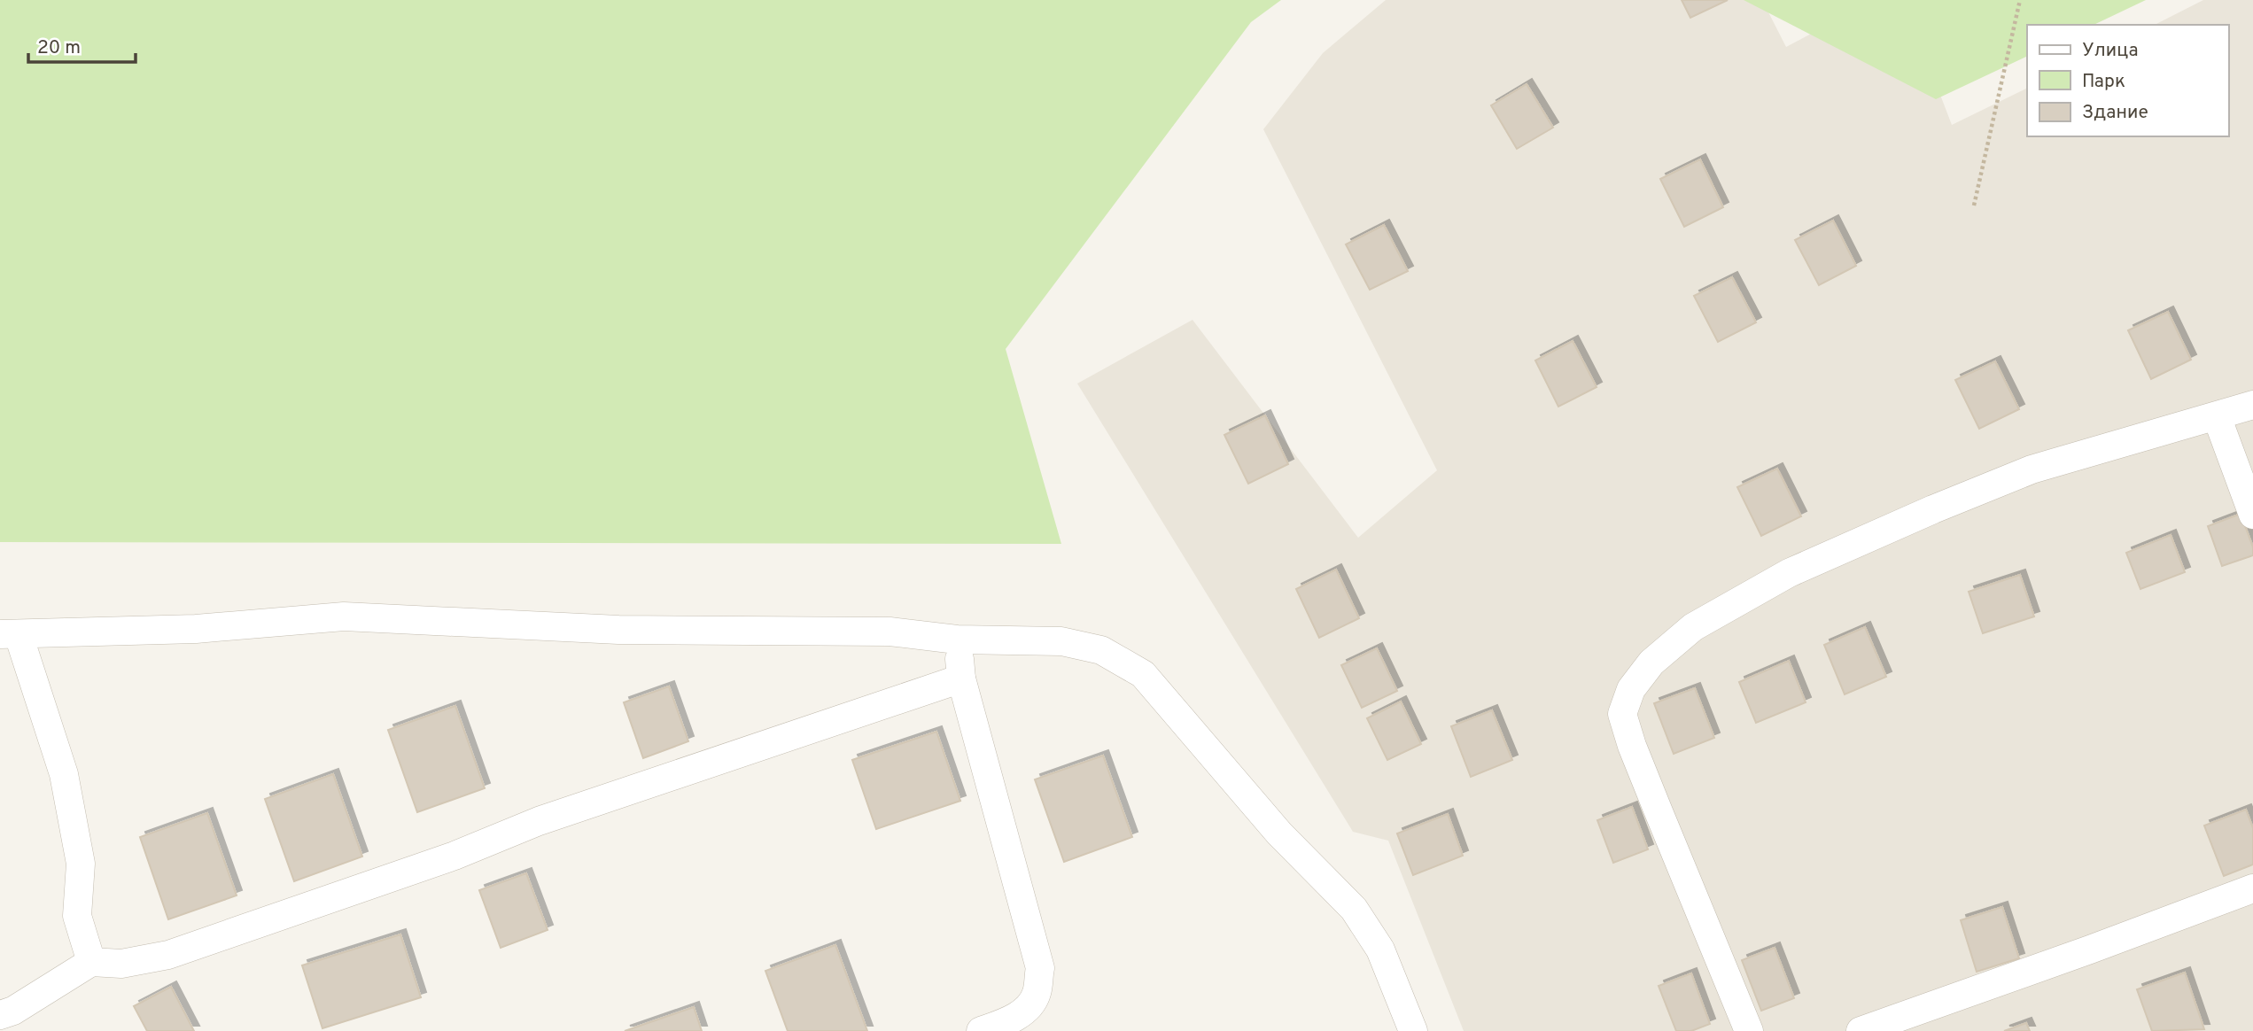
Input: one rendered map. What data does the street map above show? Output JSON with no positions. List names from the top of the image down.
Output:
{
  "legend": ["Улица", "Парк", "Здание"],
  "scale_bar": "20 m"
}
